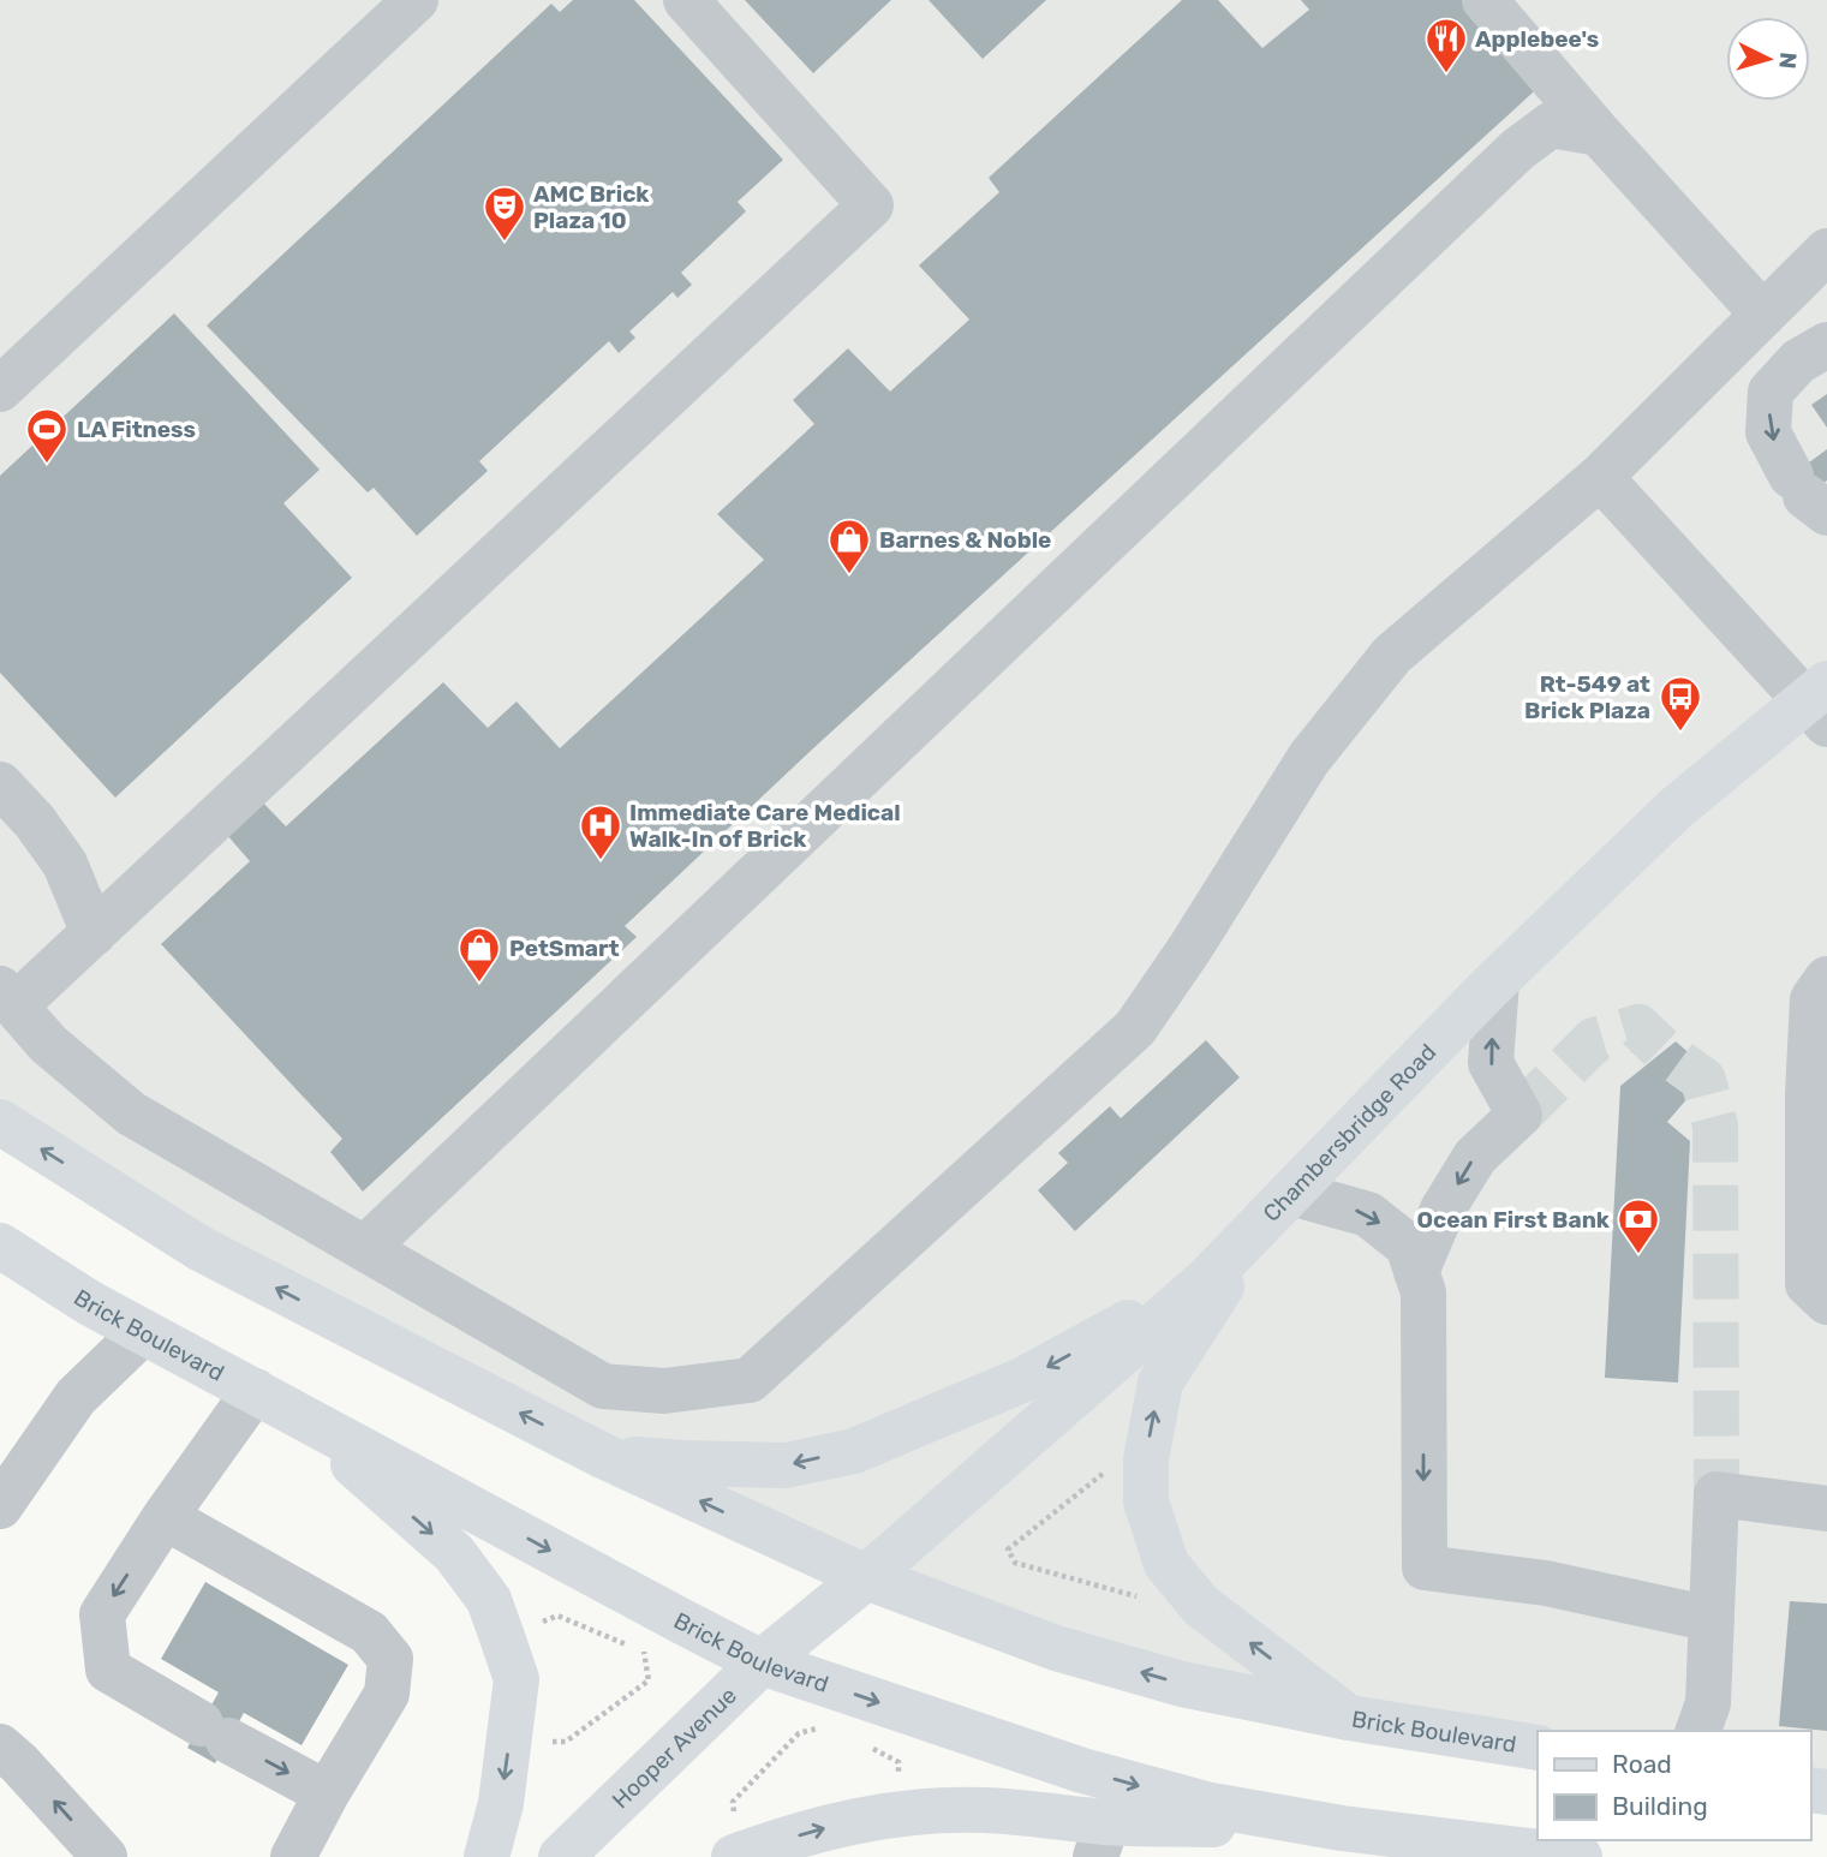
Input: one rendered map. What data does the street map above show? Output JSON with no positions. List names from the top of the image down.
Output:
{
  "streets": {
    "main road": ["Chambersbridge Road", "Brick Boulevard", "Hooper Avenue"]
  },
  "crossings": [
    ["Chambersbridge Road", "Brick Boulevard"],
    ["Chambersbridge Road", "Hooper Avenue"],
    ["Brick Boulevard", "Hooper Avenue"]
  ],
  "places": {
    "restaurant": ["Applebee's"],
    "theatre": ["AMC Brick Plaza 10"],
    "sports": ["LA Fitness"],
    "shop": ["Barnes & Noble", "PetSmart"],
    "bus stop": ["Rt-549 at Brick Plaza"],
    "hospital": ["Immediate Care Medical Walk-In of Brick"],
    "bank": ["Ocean First Bank"]
  },
  "legend": ["Road", "Building"],
  "north": "right"
}
